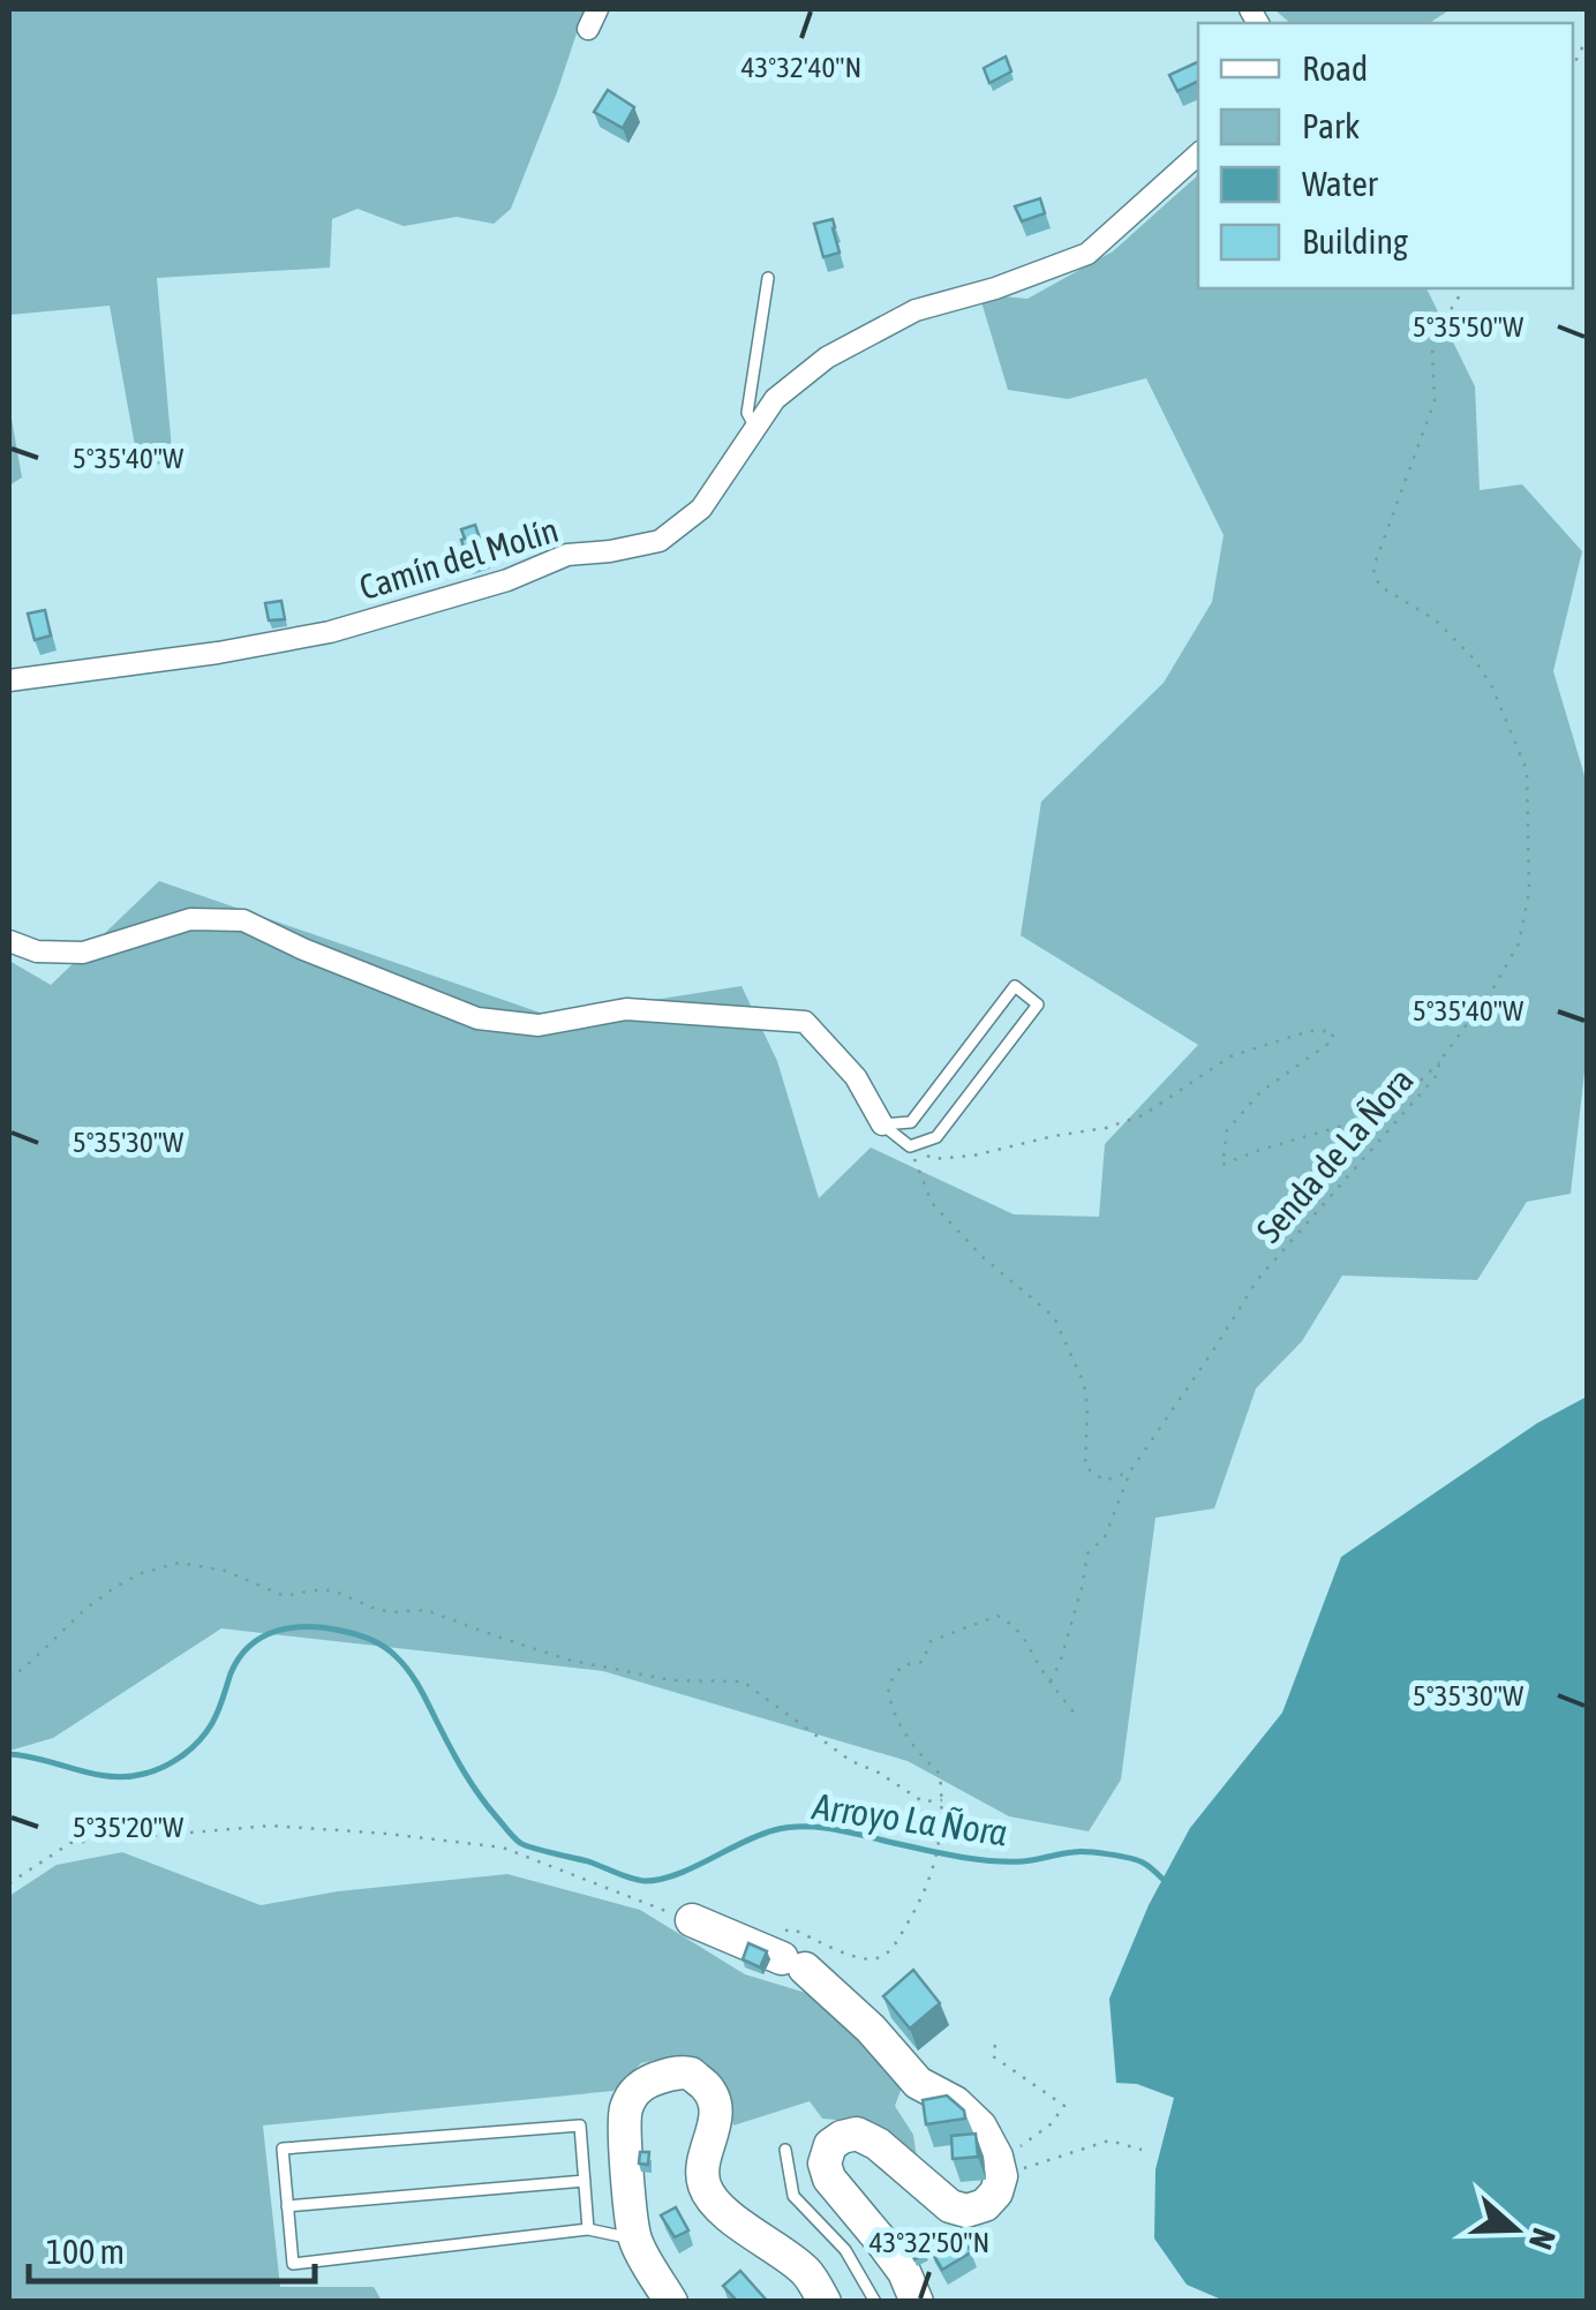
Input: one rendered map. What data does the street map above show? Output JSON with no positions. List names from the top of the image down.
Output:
{
  "streets": {
    "street": ["Camín del Molín"],
    "path": ["Senda de La Ñora"]
  },
  "water": ["Arroyo La Ñora"],
  "legend": [
    "Road",
    "Park",
    "Water",
    "Building"
  ],
  "scale_bar": "100 m",
  "north": "right",
  "coordinates": [
    "43°32'40\"N",
    "5°35'50\"W",
    "5°35'40\"W",
    "5°35'30\"W",
    "5°35'20\"W",
    "43°32'50\"N"
  ]
}
